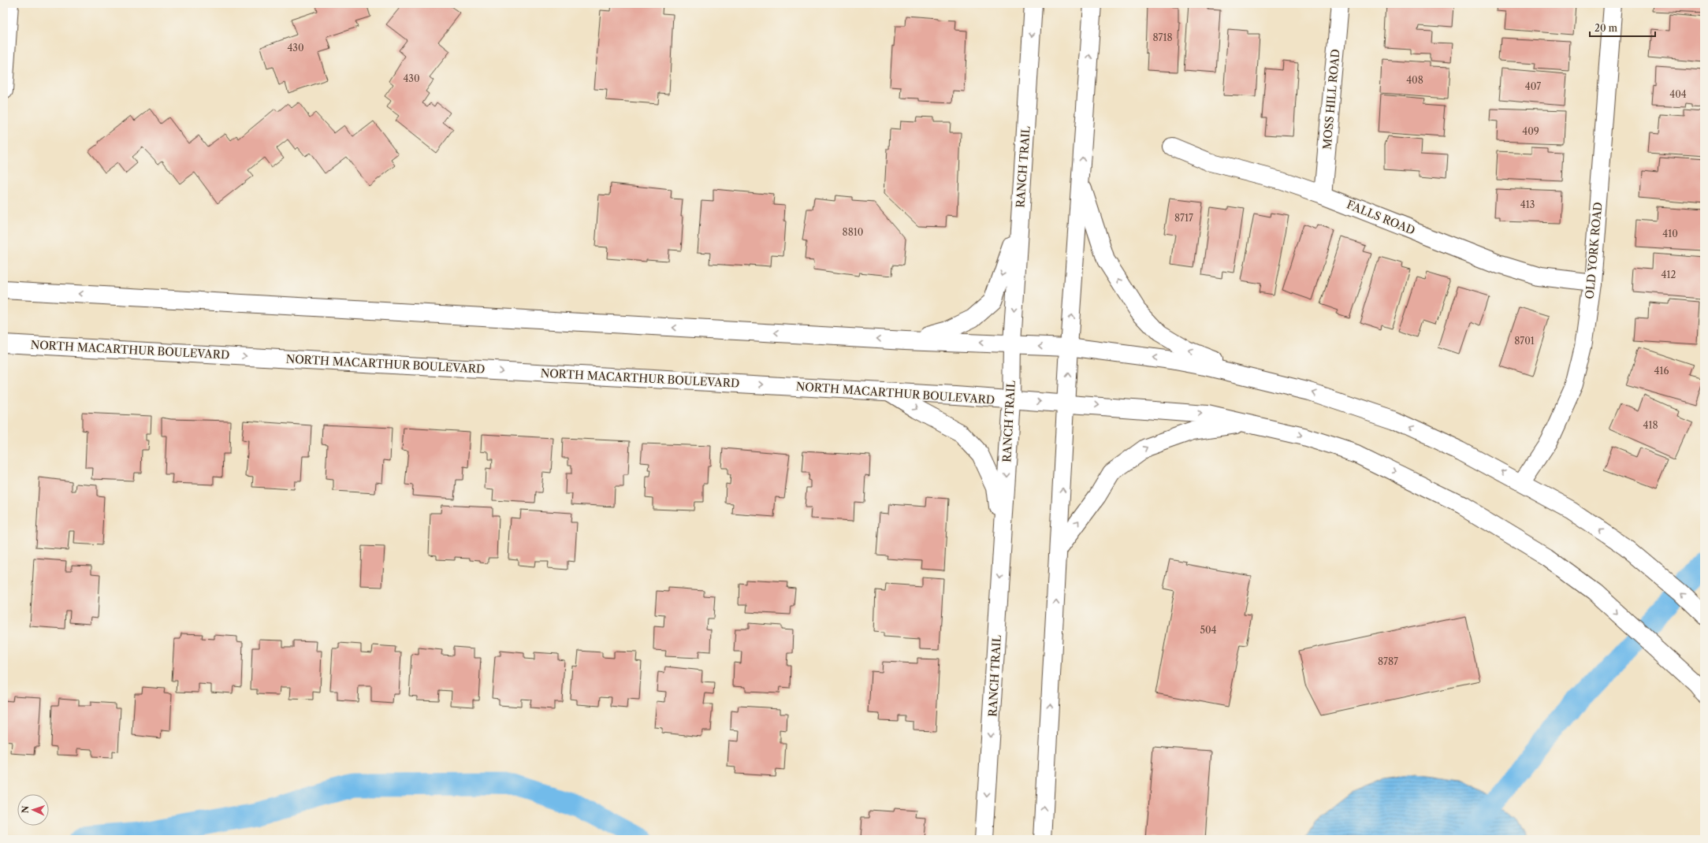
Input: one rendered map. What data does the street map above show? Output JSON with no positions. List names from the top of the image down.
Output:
{
  "streets": {
    "main road": [
      "MOSS HILL ROAD",
      "RANCH TRAIL",
      "FALLS ROAD",
      "OLD YORK ROAD",
      "NORTH MACARTHUR BOULEVARD"
    ]
  },
  "crossings": [
    ["MOSS HILL ROAD", "FALLS ROAD"],
    ["RANCH TRAIL", "NORTH MACARTHUR BOULEVARD"],
    ["FALLS ROAD", "OLD YORK ROAD"]
  ],
  "house_numbers": [
    "8718",
    "430",
    "430",
    "408",
    "407",
    "404",
    "409",
    "413",
    "8717",
    "8810",
    "410",
    "412",
    "8701",
    "416",
    "418",
    "504",
    "8787"
  ],
  "scale_bar": "20 m",
  "north": "left"
}
